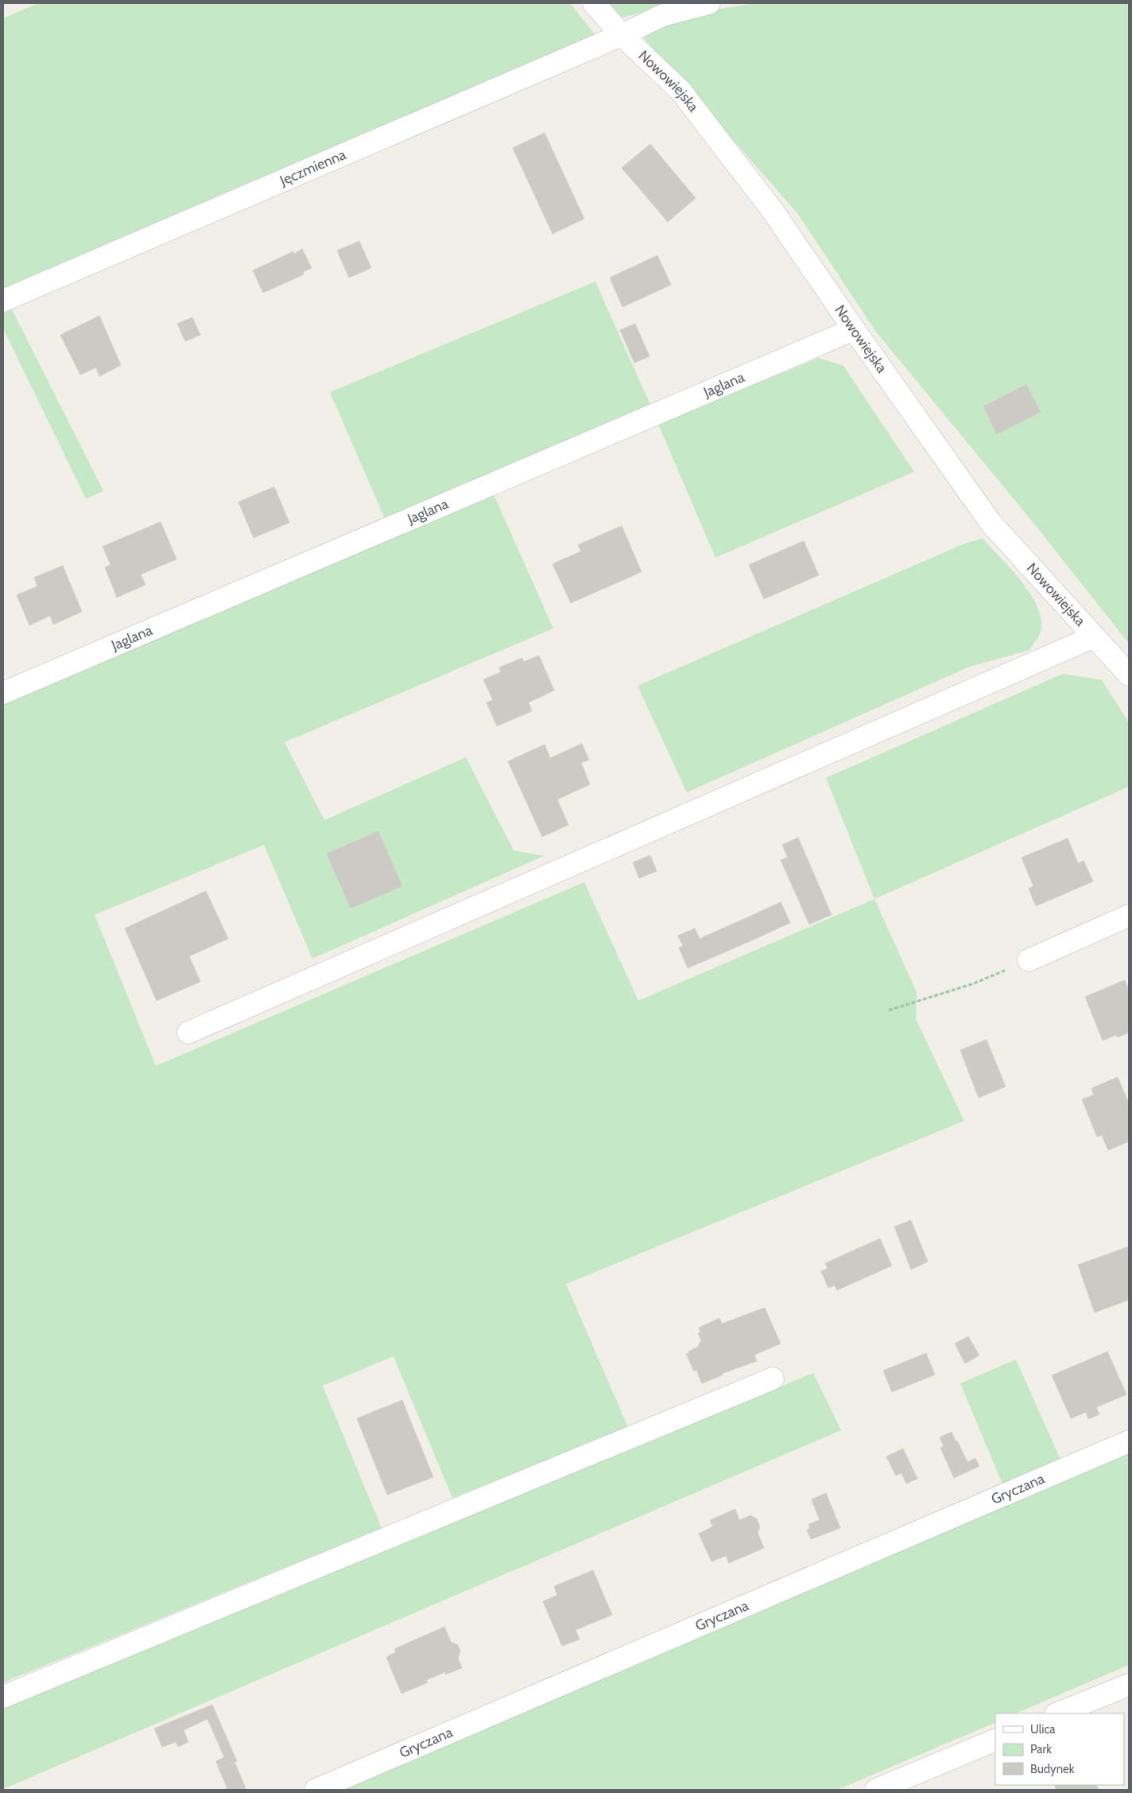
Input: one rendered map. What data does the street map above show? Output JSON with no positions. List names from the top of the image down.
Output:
{
  "streets": {
    "street": [
      "Nowowiejska",
      "Jęczmienna",
      "Jaglana",
      "Gryczana"
    ]
  },
  "crossings": [
    ["Nowowiejska", "Jęczmienna"],
    ["Nowowiejska", "Jaglana"]
  ],
  "legend": ["Ulica", "Park", "Budynek"]
}
